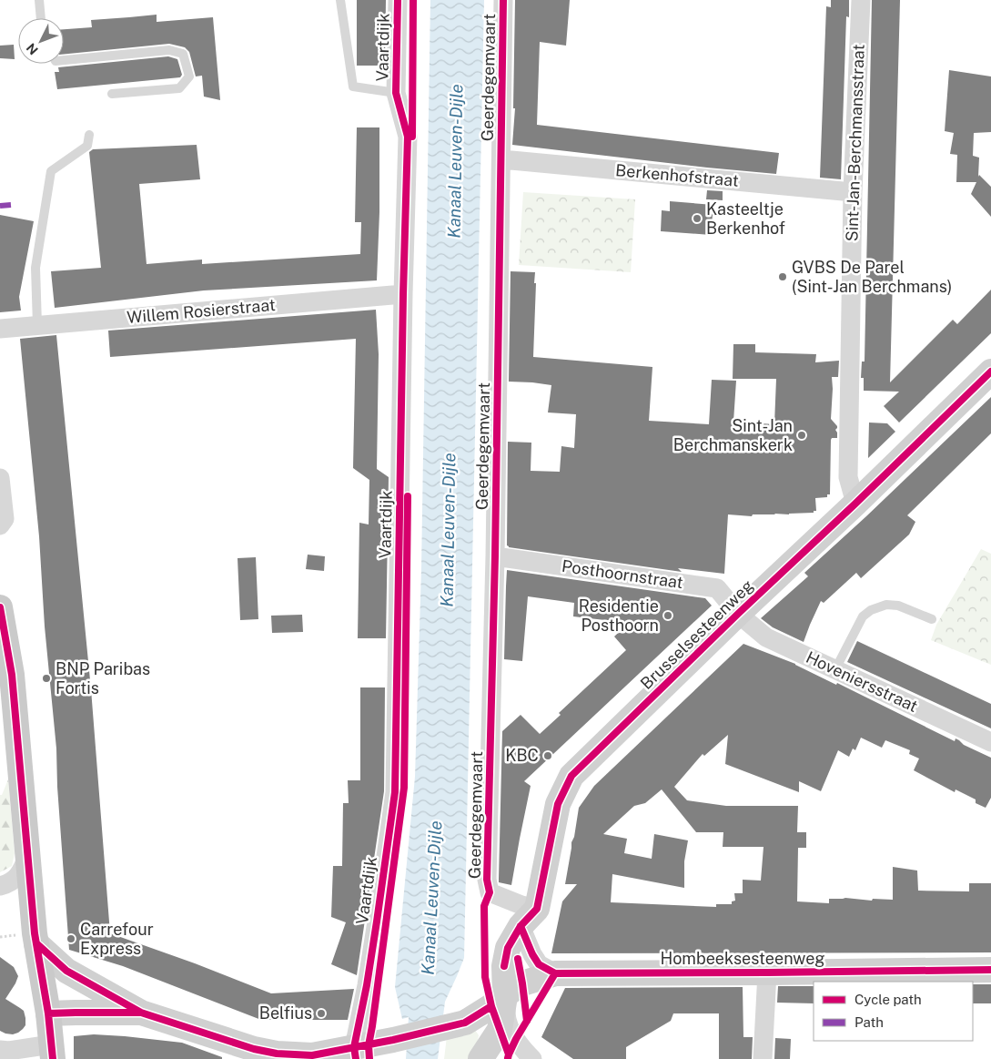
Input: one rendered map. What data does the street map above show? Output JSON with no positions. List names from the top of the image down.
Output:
{
  "streets": {
    "main road": ["Brusselsesteenweg", "Hombeeksesteenweg"],
    "street": [
      "Vaartdijk",
      "Geerdegemvaart",
      "Sint-Jan-Berchmansstraat",
      "Berkenhofstraat",
      "Willem Rosierstraat",
      "Posthoornstraat",
      "Hoveniersstraat"
    ]
  },
  "crossings": [
    ["Vaartdijk", "Willem Rosierstraat"],
    ["Vaartdijk", "Hombeeksesteenweg"],
    ["Geerdegemvaart", "Berkenhofstraat"],
    ["Geerdegemvaart", "Posthoornstraat"],
    ["Geerdegemvaart", "Brusselsesteenweg"],
    ["Sint-Jan-Berchmansstraat", "Berkenhofstraat"],
    ["Sint-Jan-Berchmansstraat", "Brusselsesteenweg"],
    ["Posthoornstraat", "Brusselsesteenweg"],
    ["Posthoornstraat", "Hoveniersstraat"],
    ["Brusselsesteenweg", "Hoveniersstraat"],
    ["Brusselsesteenweg", "Hombeeksesteenweg"]
  ],
  "water": ["Kanaal Leuven-Dijle"],
  "places": [
    "Kasteeltje Berkenhof",
    "GVBS De Parel (Sint-Jan Berchmans)",
    "Sint-Jan Berchmanskerk",
    "Residentie Posthoorn",
    "BNP Paribas Fortis",
    "KBC",
    "Carrefour Express",
    "Belfius"
  ],
  "legend": ["Cycle path", "Path"],
  "north": "bottom left"
}
